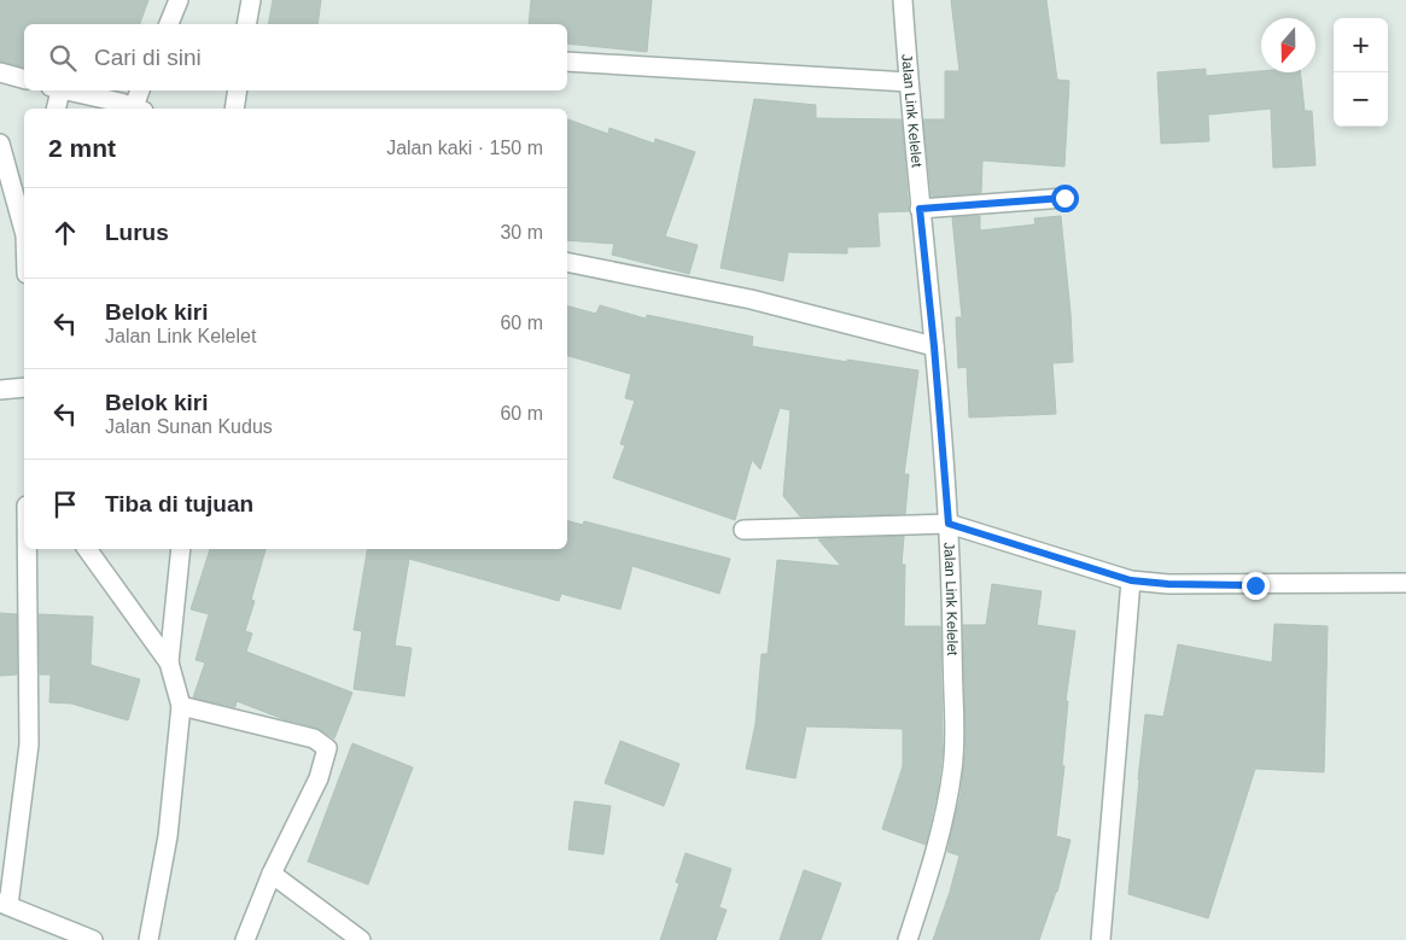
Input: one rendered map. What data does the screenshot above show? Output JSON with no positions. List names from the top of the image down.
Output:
{
  "streets": {
    "street": ["Jalan Link Kelelet"]
  },
  "north": "bottom",
  "page": {
    "map_buttons": ["+", "−"],
    "search": "Cari di sini",
    "heading": ["2 mnt", "Jalan kaki · 150 m"],
    "list": [
      ["Lurus", "30 m"],
      ["Belok kiri", "Jalan Link Kelelet", "60 m"],
      ["Belok kiri", "Jalan Sunan Kudus", "60 m"],
      "Tiba di tujuan"
    ]
  }
}
